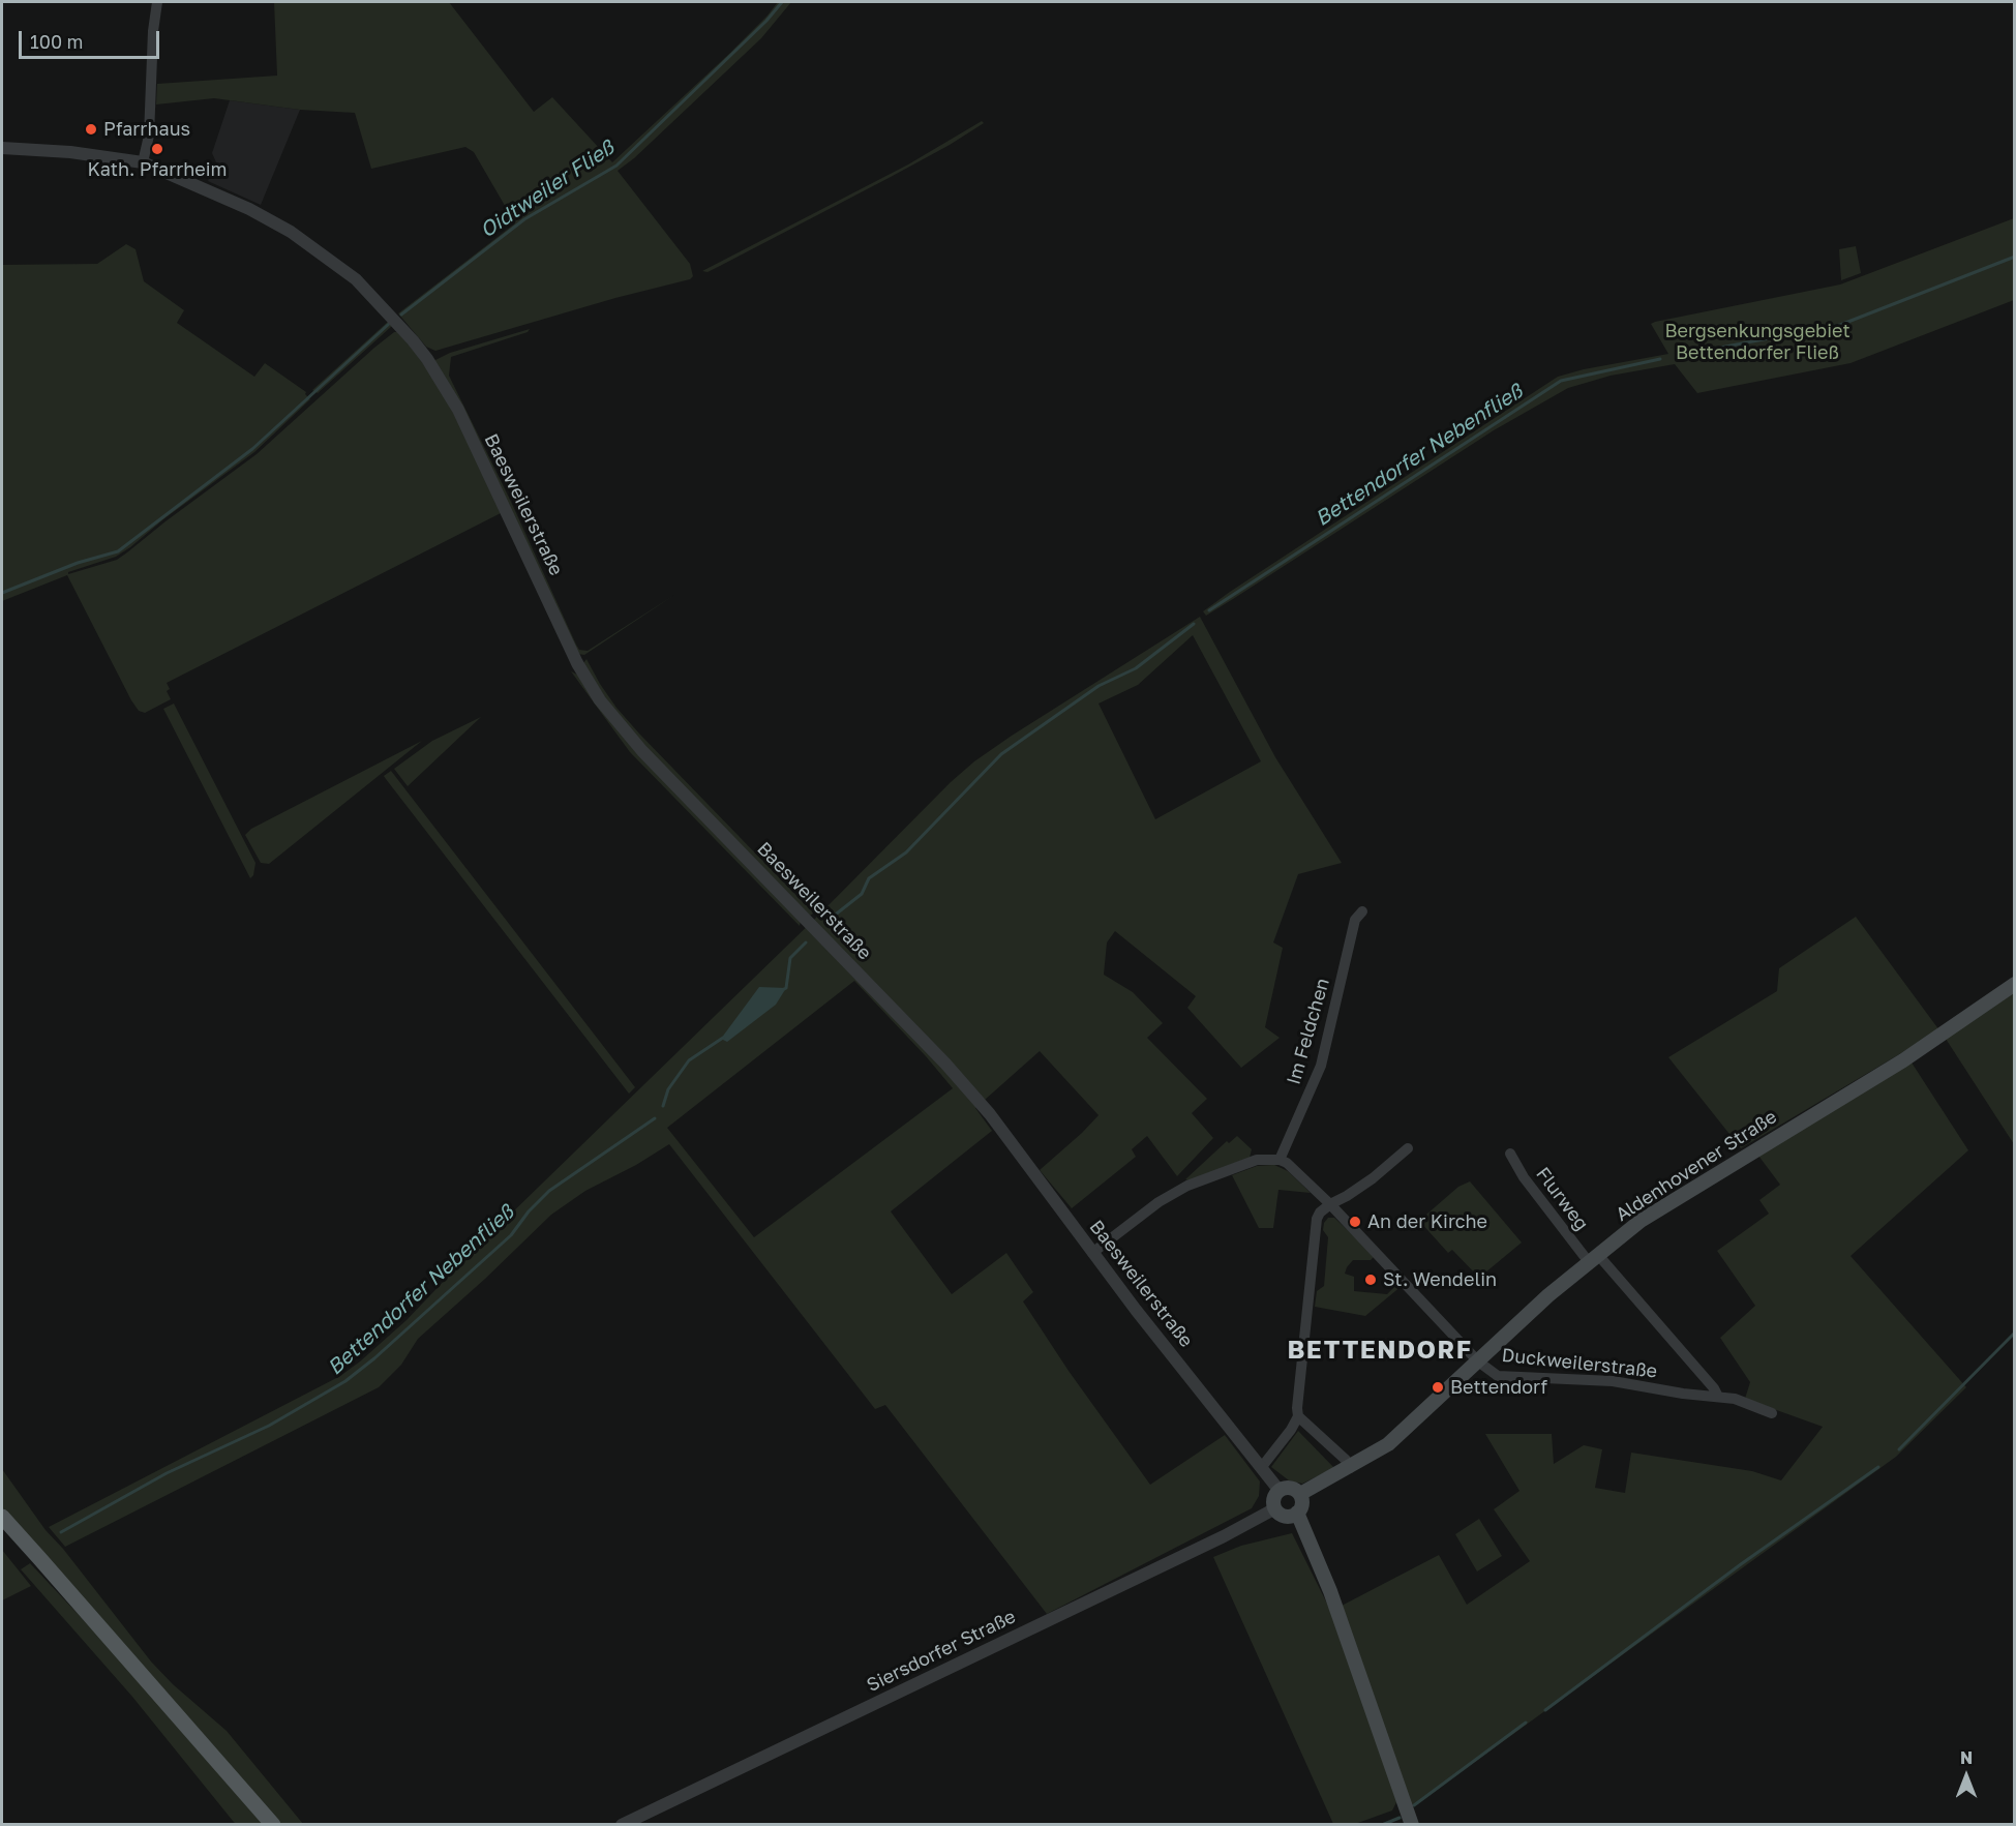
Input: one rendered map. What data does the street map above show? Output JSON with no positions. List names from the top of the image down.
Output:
{
  "streets": {
    "main road": ["Aldenhovener Straße"],
    "street": [
      "Baesweilerstraße",
      "Im Feldchen",
      "Flurweg",
      "Duckweilerstraße",
      "Siersdorfer Straße"
    ]
  },
  "crossings": [
    ["Baesweilerstraße", "Aldenhovener Straße"],
    ["Baesweilerstraße", "Siersdorfer Straße"],
    ["Aldenhovener Straße", "Flurweg"],
    ["Aldenhovener Straße", "Duckweilerstraße"],
    ["Aldenhovener Straße", "Siersdorfer Straße"],
    ["Flurweg", "Duckweilerstraße"]
  ],
  "districts": ["BETTENDORF"],
  "water": ["Oidtweiler Fließ", "Bettendorfer Nebenfließ"],
  "parks": ["Bergsenkungsgebiet Bettendorfer Fließ"],
  "places": [
    "Pfarrhaus",
    "Kath. Pfarrheim",
    "An der Kirche",
    "St. Wendelin",
    "Bettendorf"
  ],
  "scale_bar": "100 m",
  "north": "top"
}
